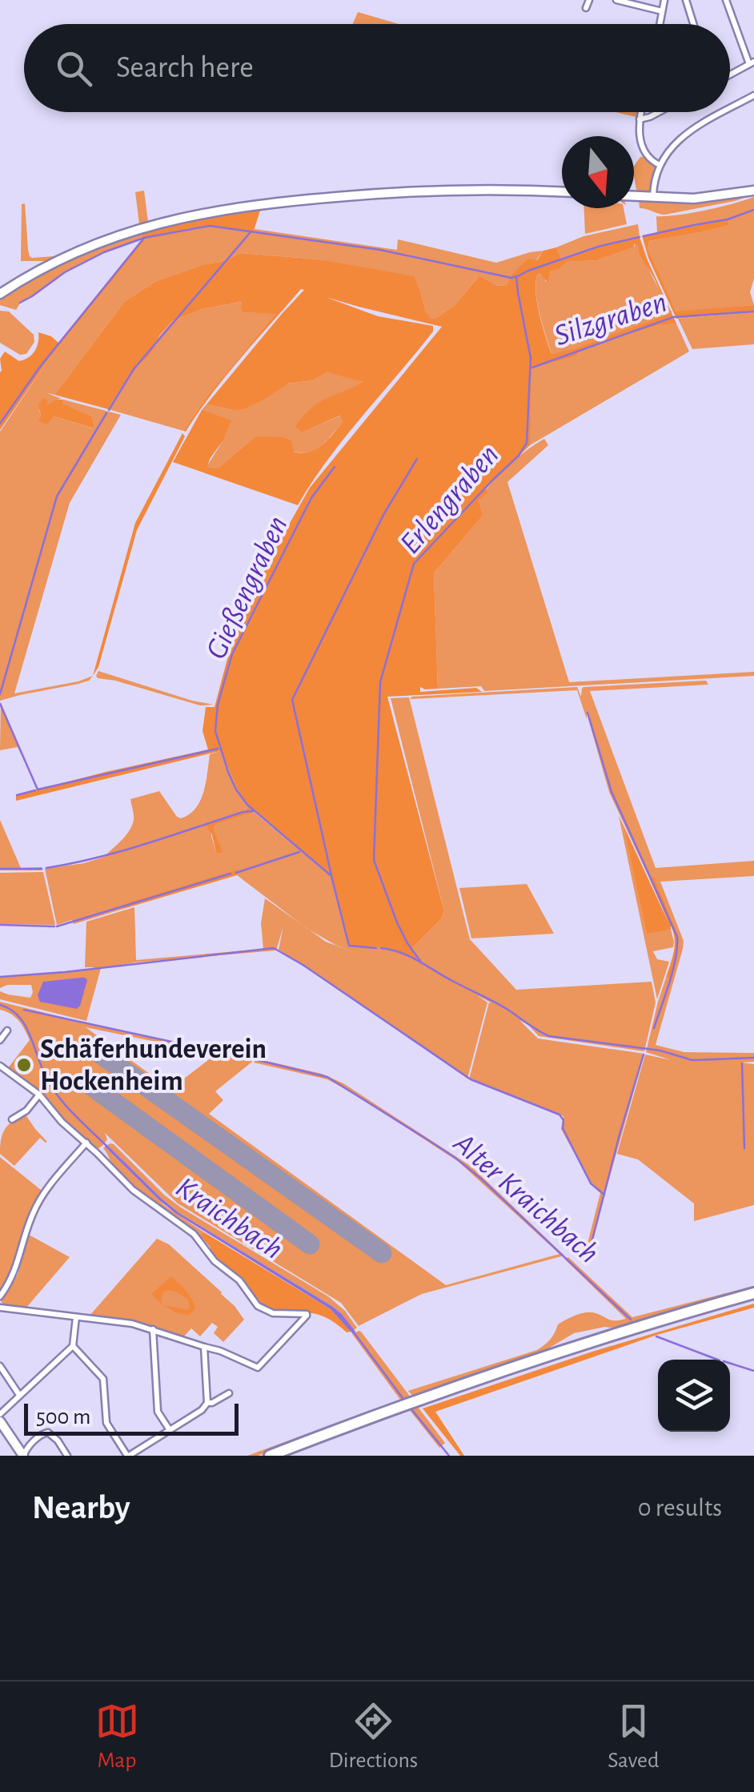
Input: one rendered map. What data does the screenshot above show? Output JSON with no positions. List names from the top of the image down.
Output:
{
  "water": [
    "Silzgraben",
    "Erlengraben",
    "Gießengraben",
    "Alter Kraichbach",
    "Kraichbach"
  ],
  "places": ["Schäferhundeverein Hockenheim"],
  "scale_bar": "500 m",
  "north": "bottom",
  "page": {
    "search": "Search here",
    "scale": "500 m",
    "heading": ["Nearby", "0 results"],
    "nav": ["Map", "Directions", "Saved"]
  }
}
